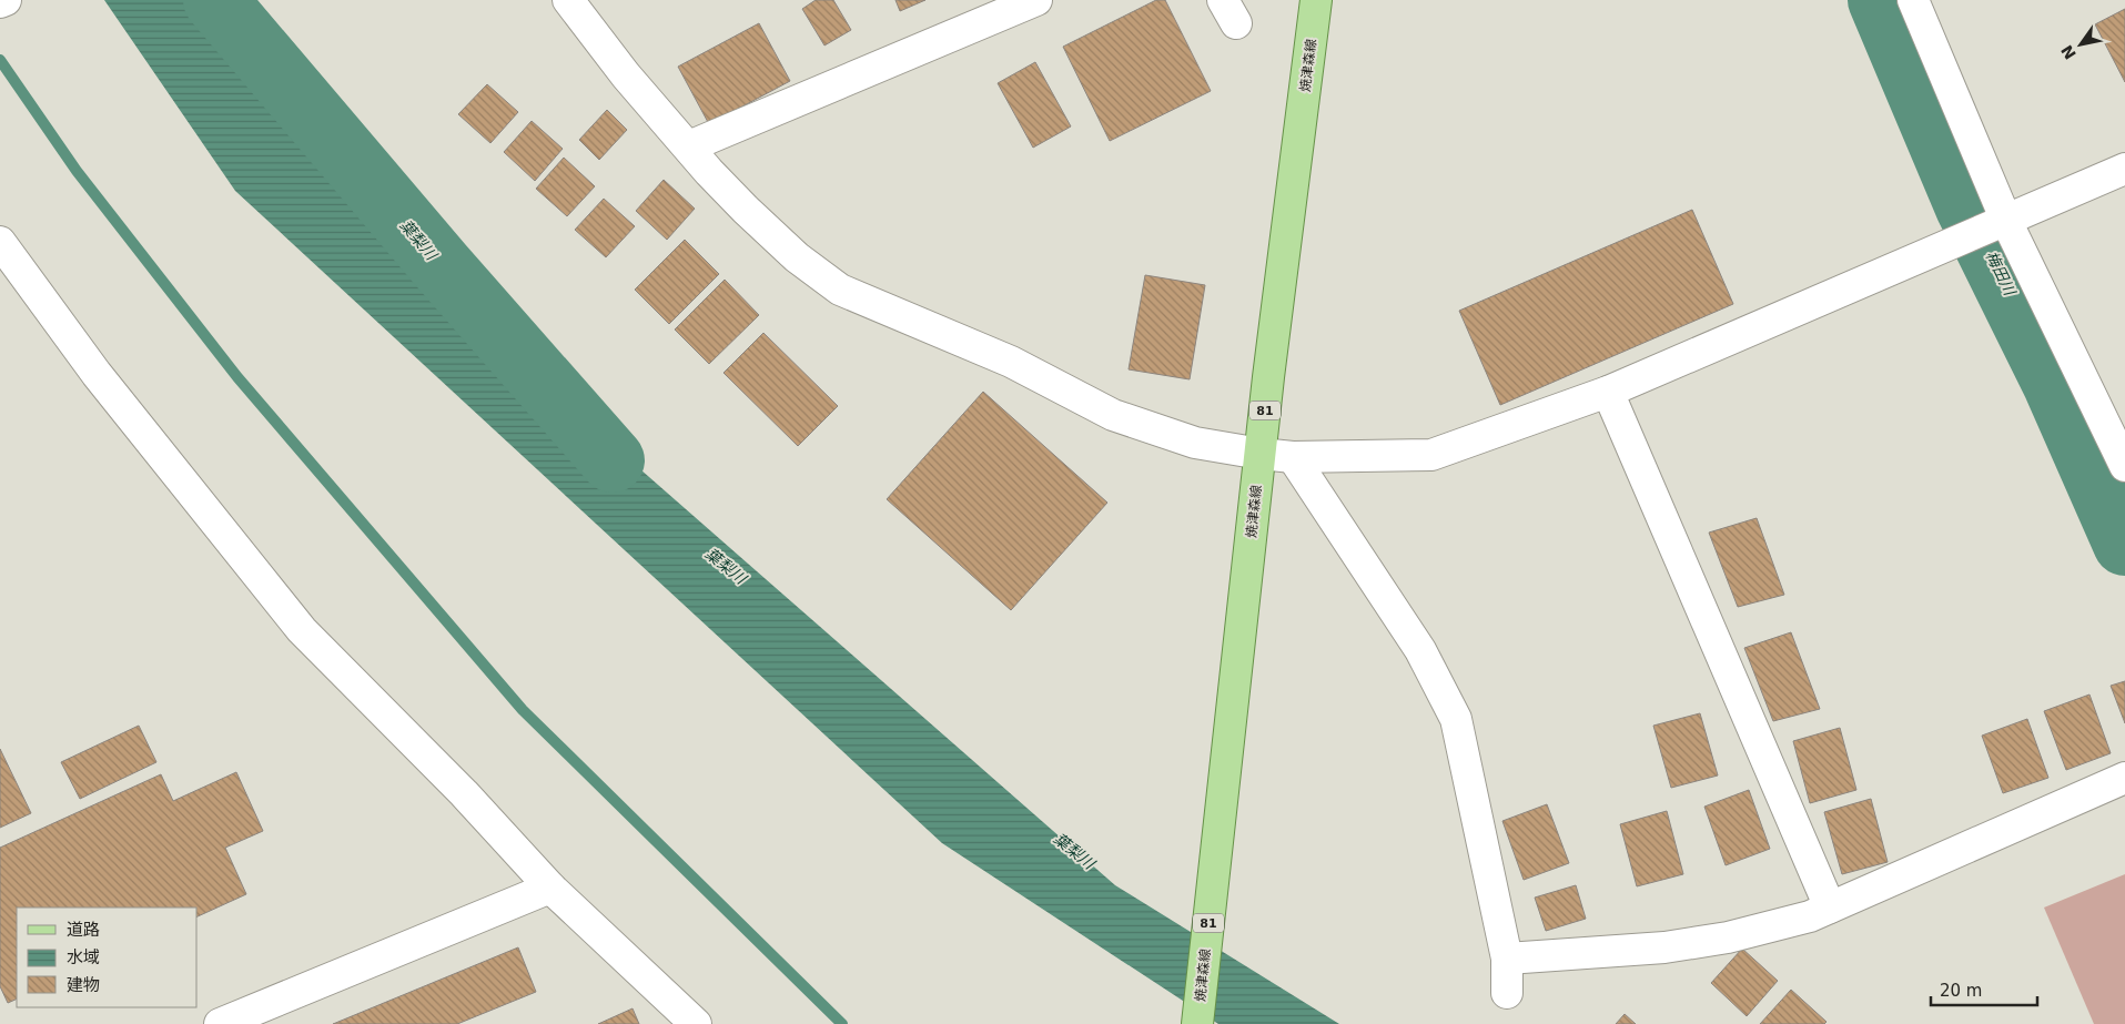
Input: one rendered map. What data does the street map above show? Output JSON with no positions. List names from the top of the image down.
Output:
{
  "streets": {
    "main road": ["焼津森線", "81"]
  },
  "water": ["葉梨川", "梅田川"],
  "legend": ["道路", "水域", "建物"],
  "scale_bar": "20 m",
  "north": "bottom left"
}
